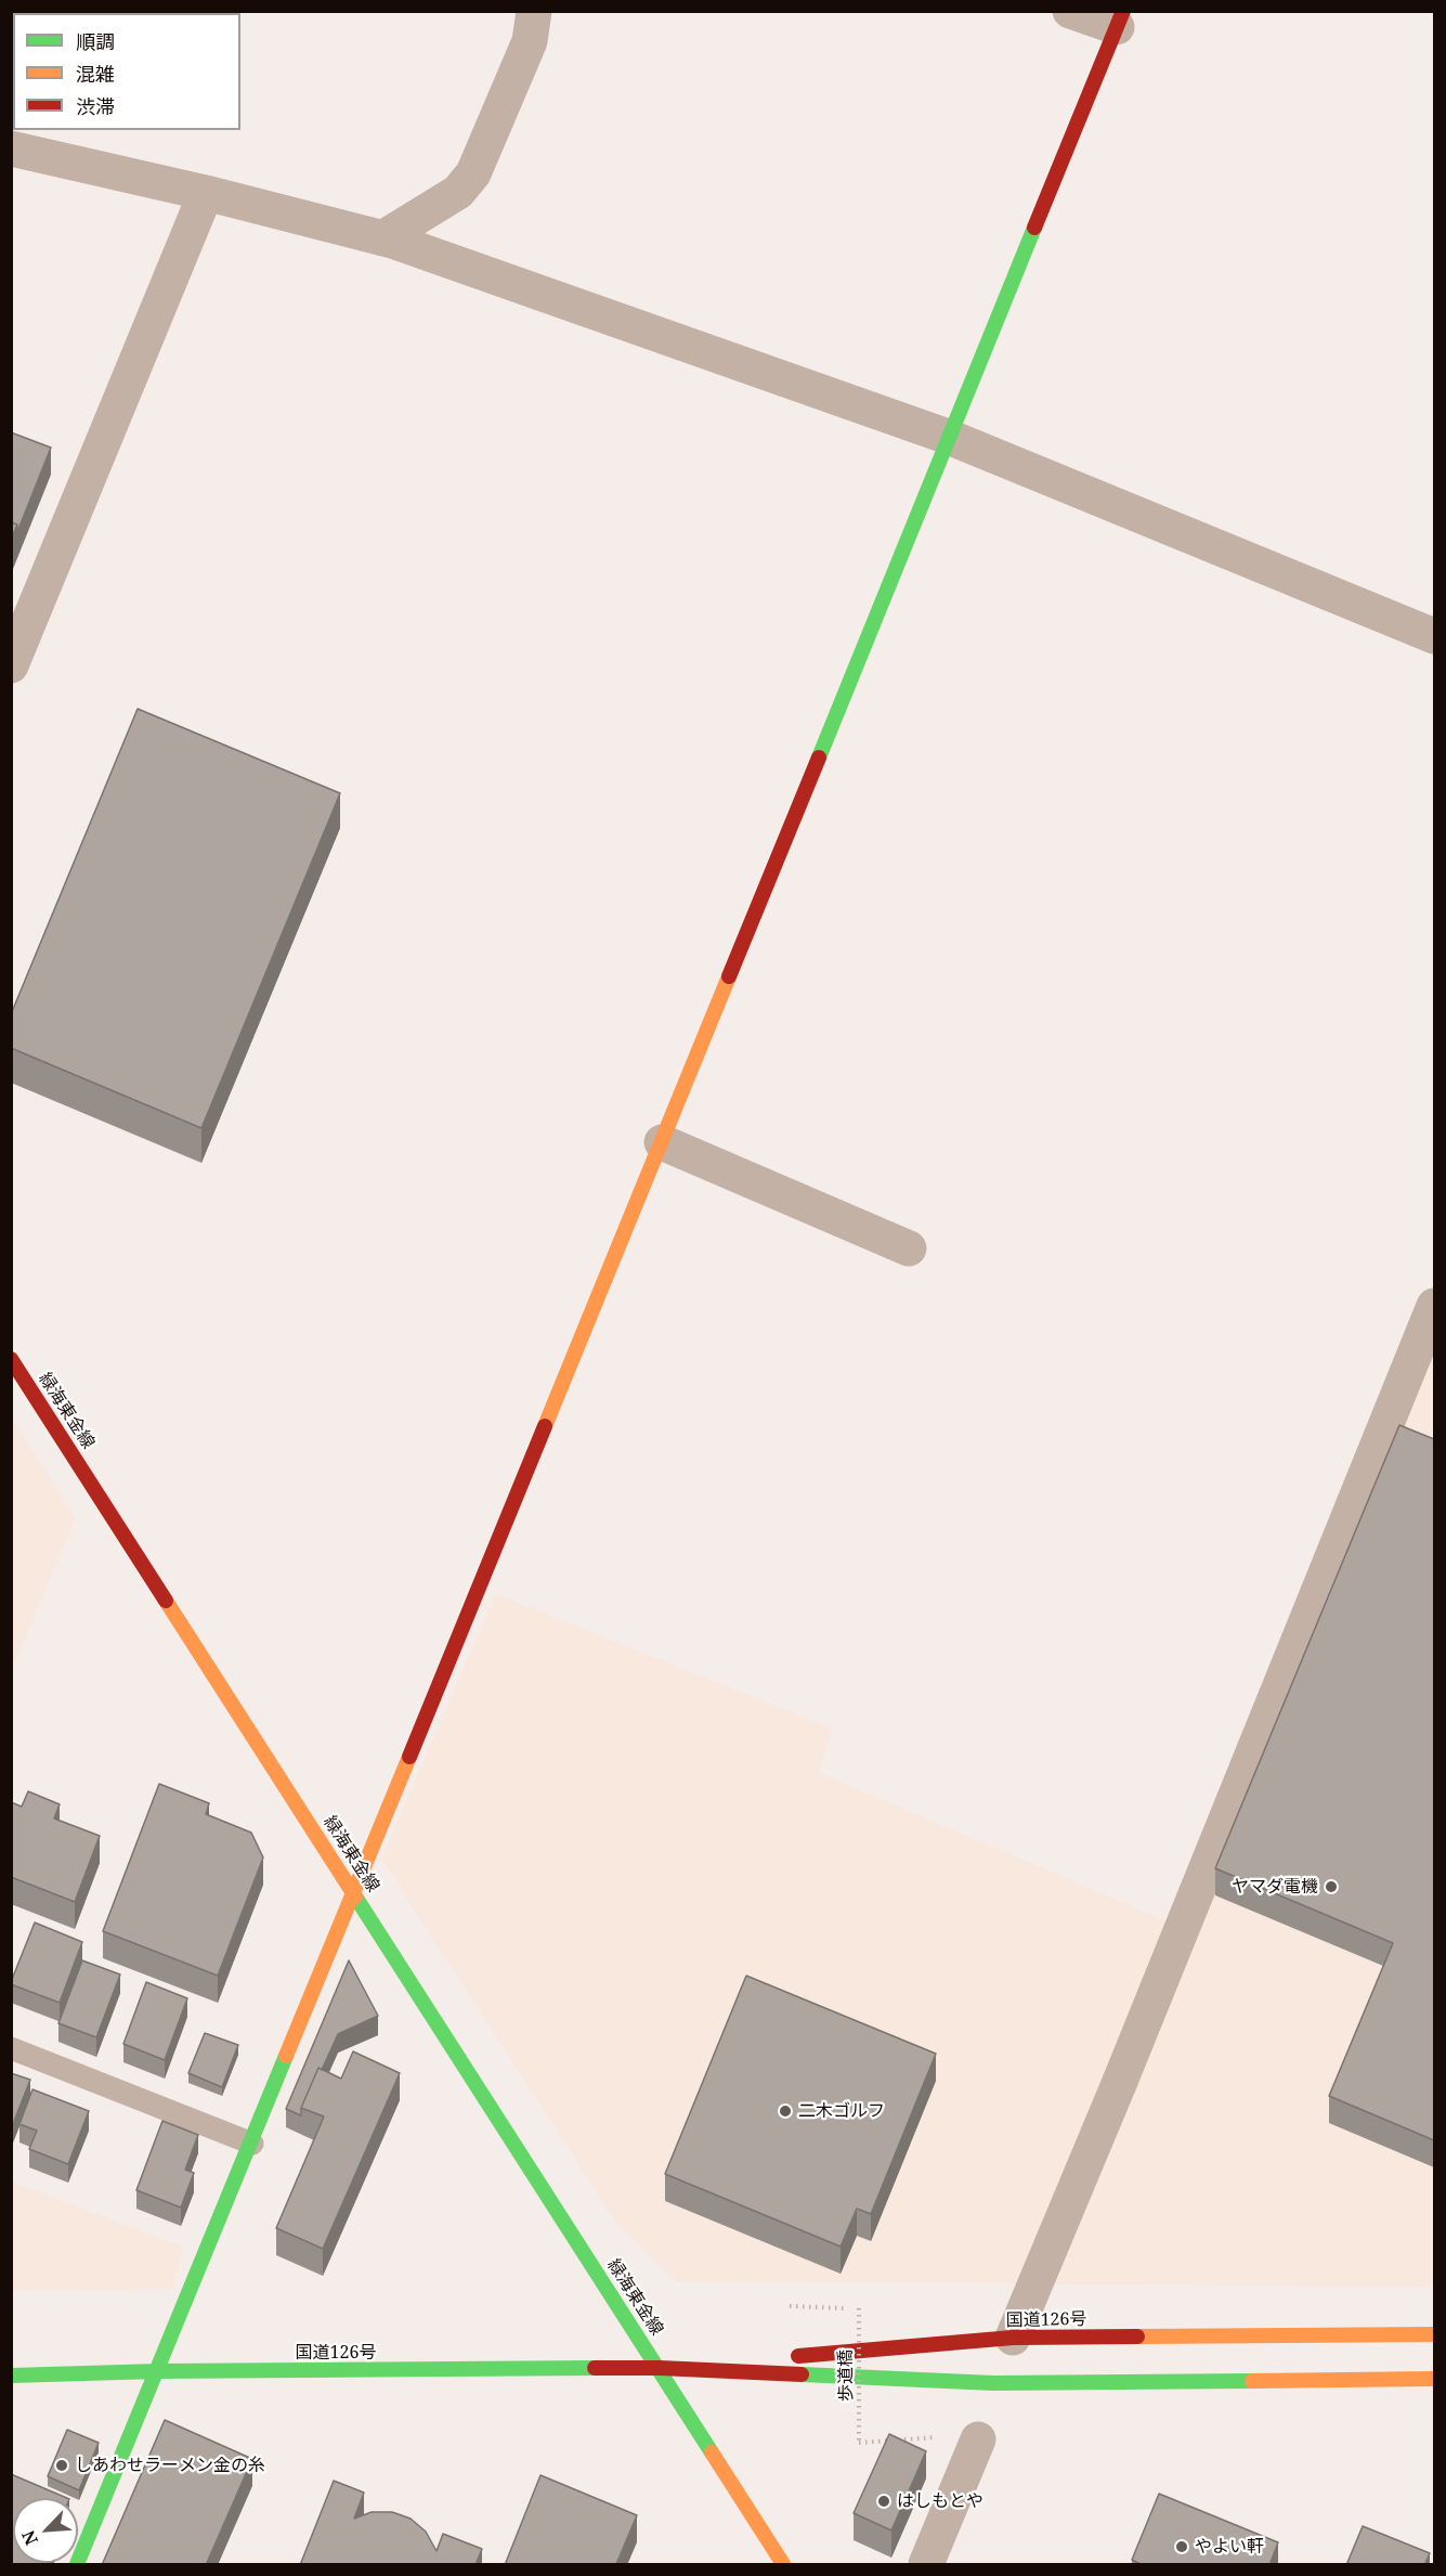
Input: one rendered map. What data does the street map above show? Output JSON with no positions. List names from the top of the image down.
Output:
{
  "streets": {
    "main road": ["緑海東金線", "国道126号"],
    "path": ["歩道橋"]
  },
  "crossings": [
    ["緑海東金線", "国道126号"]
  ],
  "places": [
    "ヤマダ電機",
    "二木ゴルフ",
    "しあわせラーメン金の糸",
    "はしもとや",
    "やよい軒"
  ],
  "legend": ["順調", "混雑", "渋滞"],
  "north": "bottom left"
}
